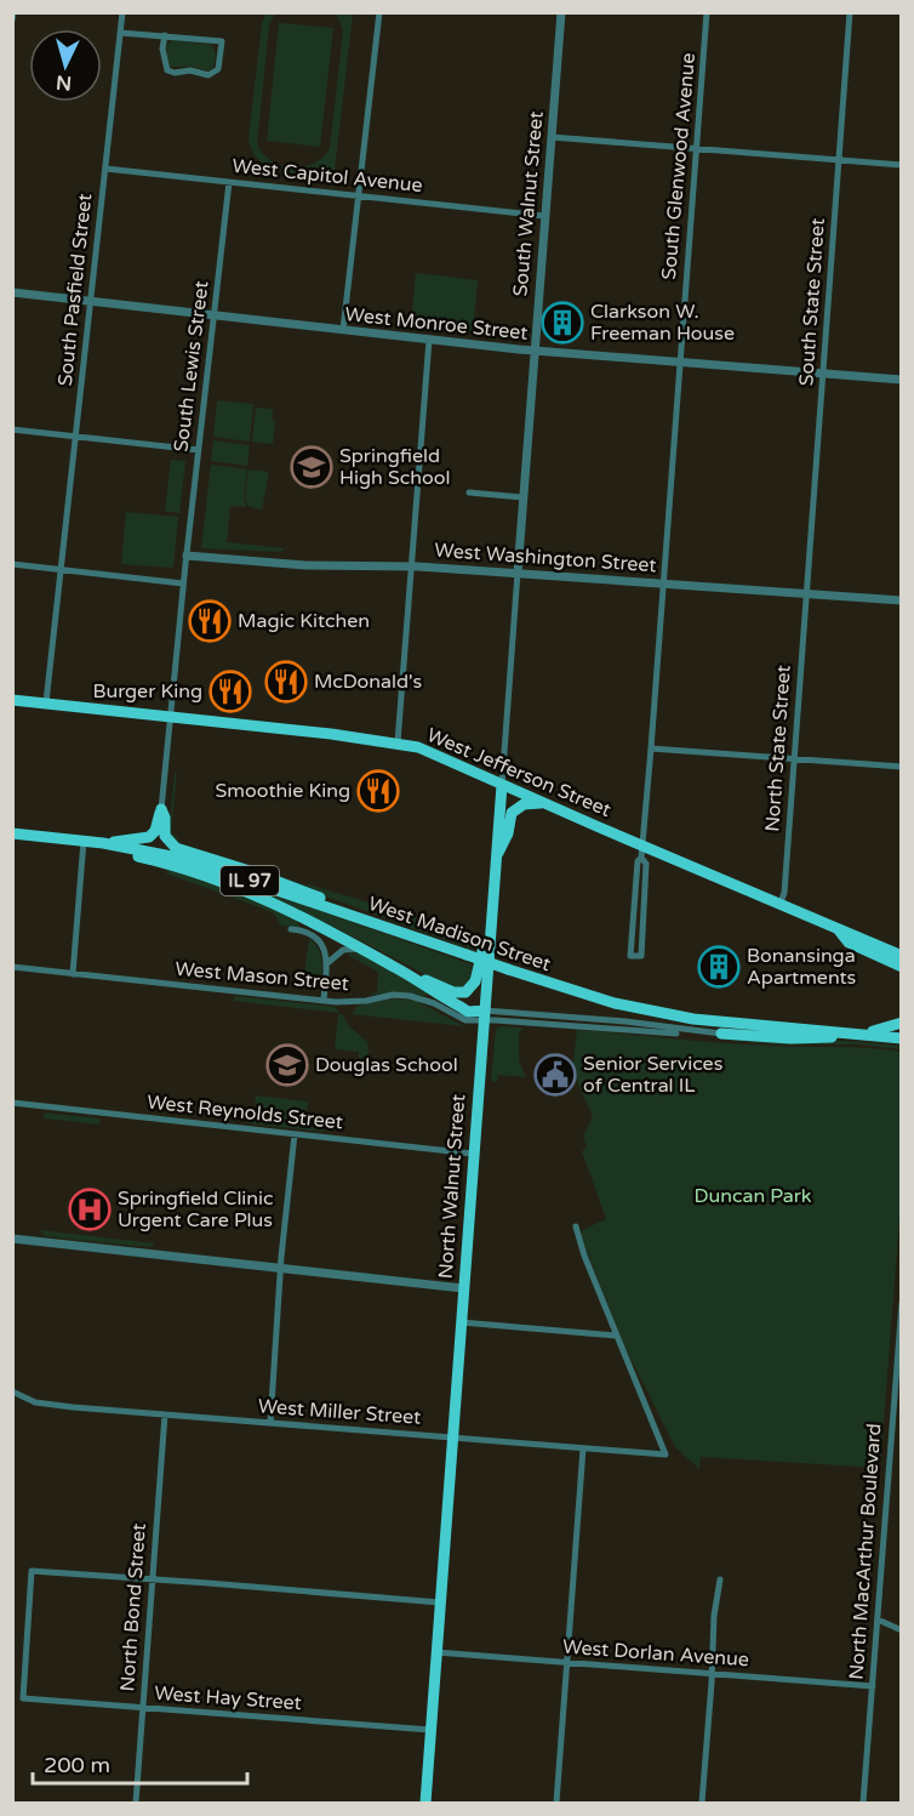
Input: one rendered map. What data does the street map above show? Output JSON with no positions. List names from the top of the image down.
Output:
{
  "streets": {
    "main road": [
      "West Jefferson Street",
      "IL 97",
      "West Madison Street",
      "North Walnut Street"
    ],
    "street": [
      "South Glenwood Avenue",
      "West Capitol Avenue",
      "South Walnut Street",
      "South Pasfield Street",
      "South State Street",
      "West Monroe Street",
      "South Lewis Street",
      "West Washington Street",
      "North State Street",
      "West Mason Street",
      "West Reynolds Street",
      "West Miller Street",
      "North MacArthur Boulevard",
      "North Bond Street",
      "West Dorlan Avenue",
      "West Hay Street"
    ]
  },
  "crossings": [
    ["South Glenwood Avenue", "West Monroe Street"],
    ["South Glenwood Avenue", "West Washington Street"],
    ["South Glenwood Avenue", "West Jefferson Street"],
    ["West Capitol Avenue", "South Walnut Street"],
    ["West Capitol Avenue", "South Pasfield Street"],
    ["West Capitol Avenue", "South Lewis Street"],
    ["South Walnut Street", "West Monroe Street"],
    ["South Walnut Street", "West Washington Street"],
    ["South Walnut Street", "North Walnut Street"],
    ["South Pasfield Street", "West Monroe Street"],
    ["South Pasfield Street", "West Jefferson Street"],
    ["South State Street", "West Monroe Street"],
    ["South State Street", "West Washington Street"],
    ["South State Street", "North State Street"],
    ["West Monroe Street", "South Lewis Street"],
    ["South Lewis Street", "West Washington Street"],
    ["South Lewis Street", "West Jefferson Street"],
    ["West Washington Street", "North State Street"],
    ["West Washington Street", "North Walnut Street"],
    ["North State Street", "West Jefferson Street"],
    ["West Jefferson Street", "North Walnut Street"],
    ["West Mason Street", "North Walnut Street"],
    ["West Reynolds Street", "North Walnut Street"],
    ["North Walnut Street", "West Miller Street"],
    ["North Walnut Street", "West Dorlan Avenue"],
    ["North Walnut Street", "West Hay Street"],
    ["West Miller Street", "North Bond Street"],
    ["North MacArthur Boulevard", "West Dorlan Avenue"],
    ["North Bond Street", "West Hay Street"]
  ],
  "parks": ["Duncan Park"],
  "places": {
    "building": ["Clarkson W. Freeman House", "Bonansinga Apartments"],
    "school or university": ["Springfield High School", "Douglas School"],
    "restaurant": [
      "Magic Kitchen",
      "McDonald's",
      "Burger King",
      "Smoothie King"
    ],
    "public building": ["Senior Services of Central IL"],
    "hospital": ["Springfield Clinic Urgent Care Plus"]
  },
  "scale_bar": "200 m",
  "north": "bottom"
}
